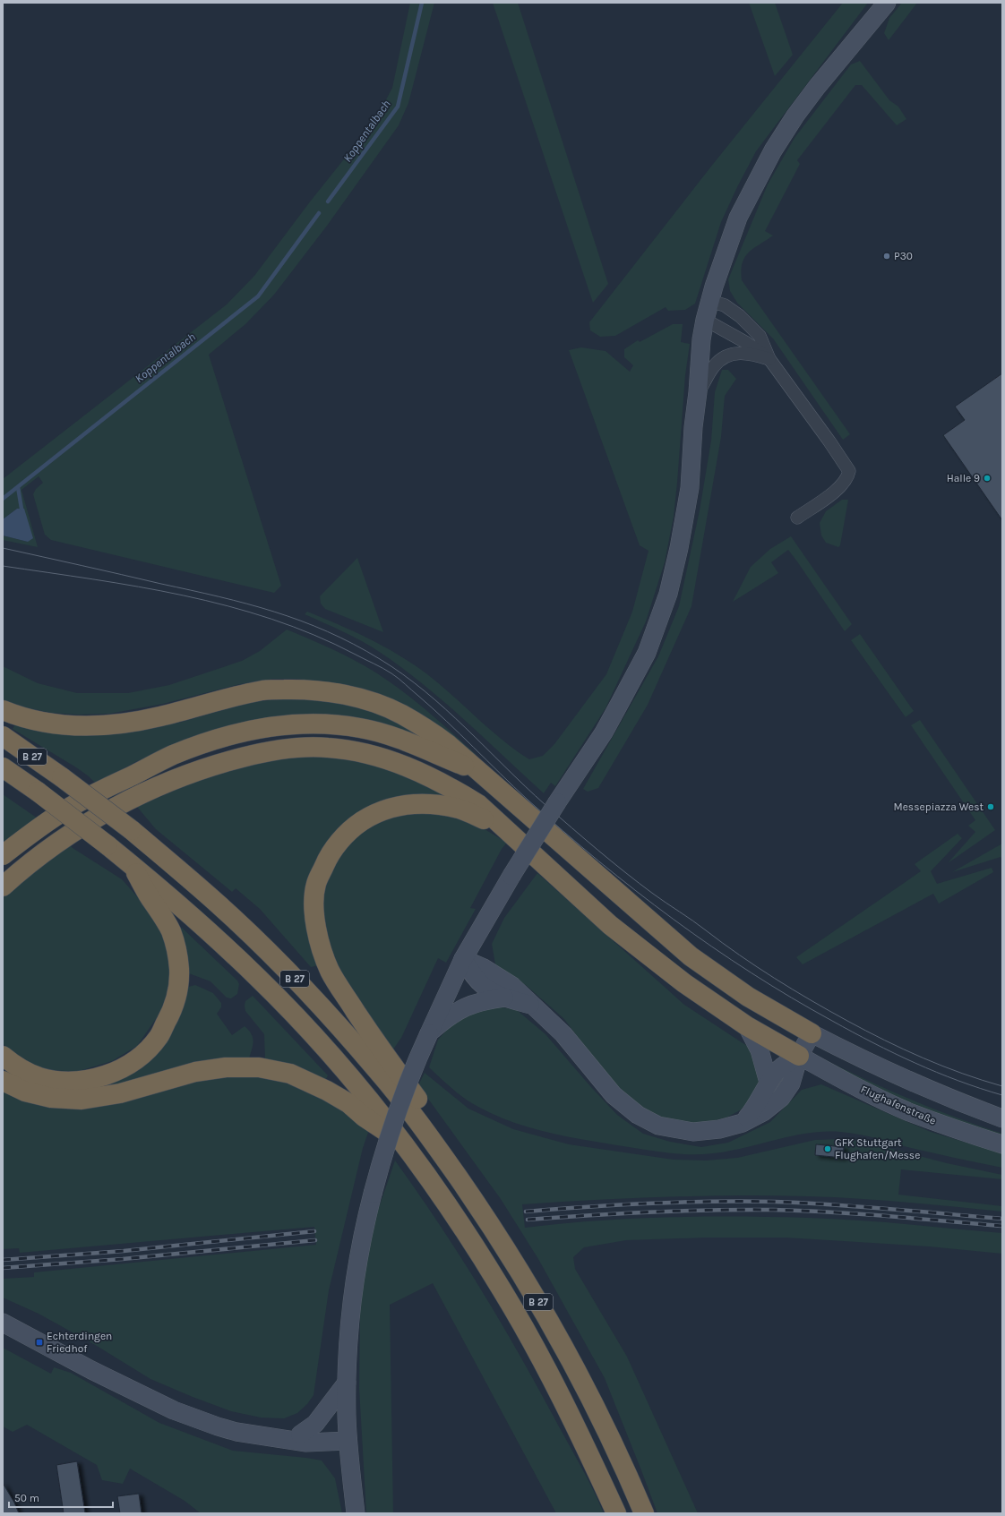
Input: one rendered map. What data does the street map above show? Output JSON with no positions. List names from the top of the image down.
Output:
{
  "streets": {
    "highway": ["B 27"],
    "main road": ["Flughafenstraße"]
  },
  "water": ["Koppentalbach"],
  "places": {
    "other": [
      "P30",
      "Halle 9",
      "Messepiazza West",
      "GFK Stuttgart Flughafen/Messe"
    ],
    "transit": ["Echterdingen Friedhof"]
  },
  "scale_bar": "50 m"
}
